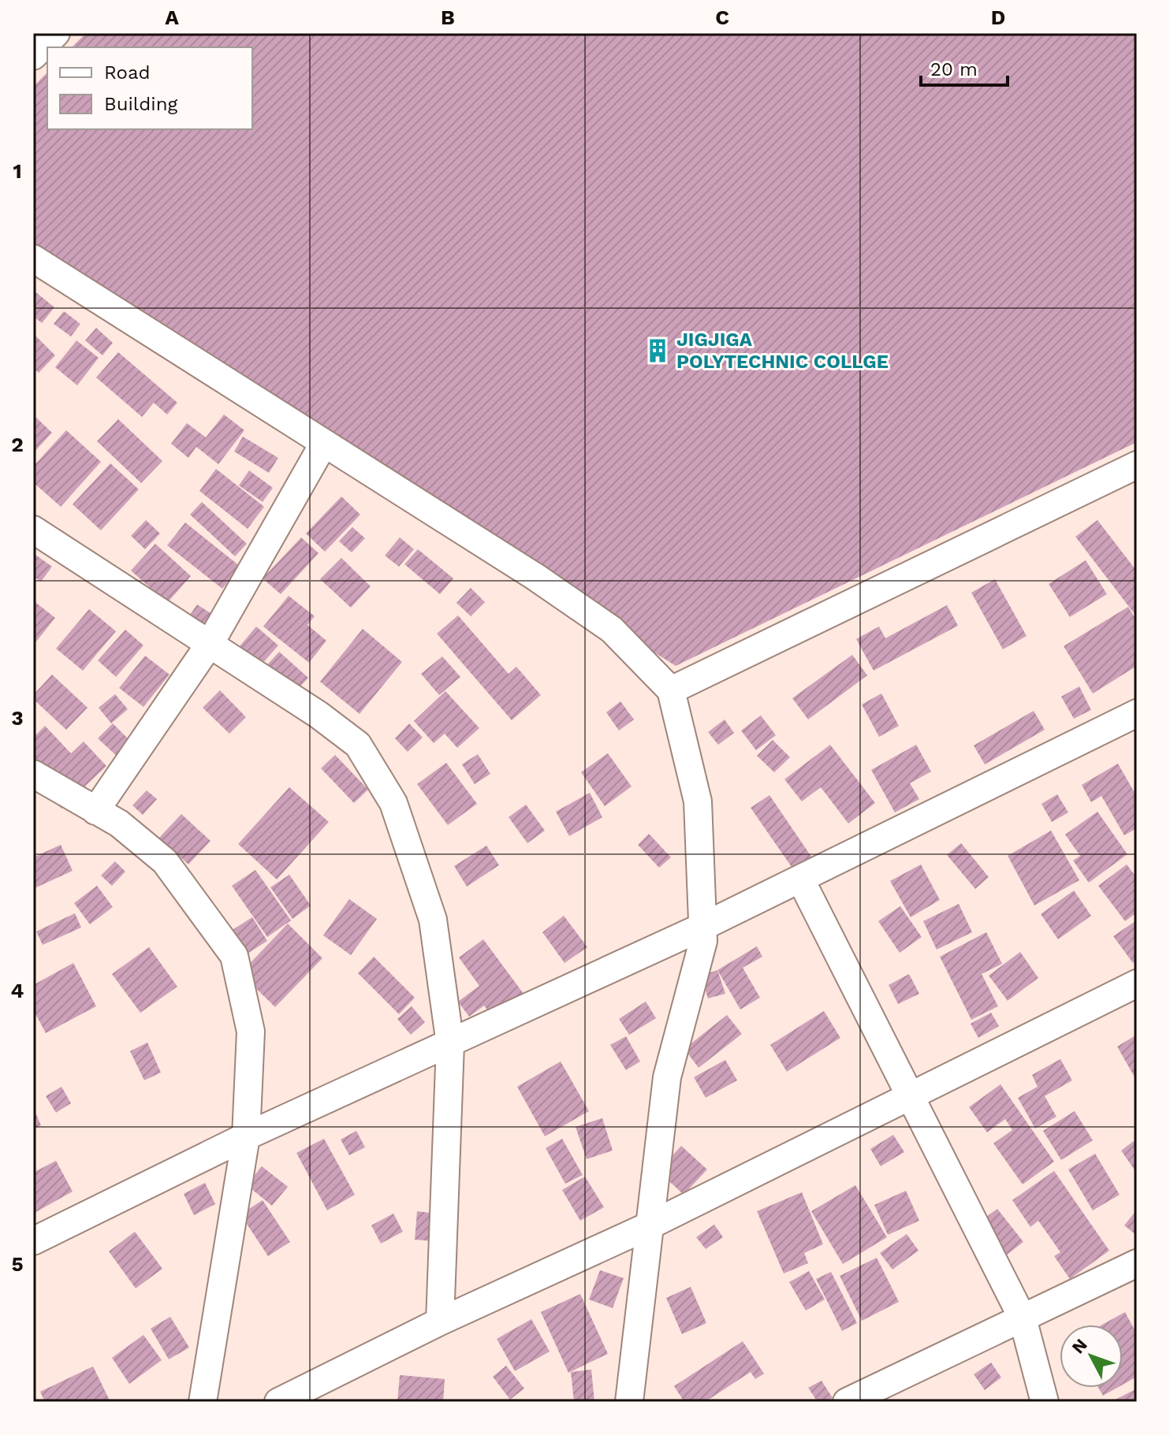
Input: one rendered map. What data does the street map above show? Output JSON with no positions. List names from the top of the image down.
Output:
{
  "places": {
    "building": ["JIGJIGA POLYTECHNIC COLLGE"]
  },
  "legend": ["Road", "Building"],
  "scale_bar": "20 m",
  "north": "top left",
  "grid": {
    "columns": [
      "A",
      "B",
      "C",
      "D"
    ],
    "rows": [
      "1",
      "2",
      "3",
      "4",
      "5"
    ]
  }
}
